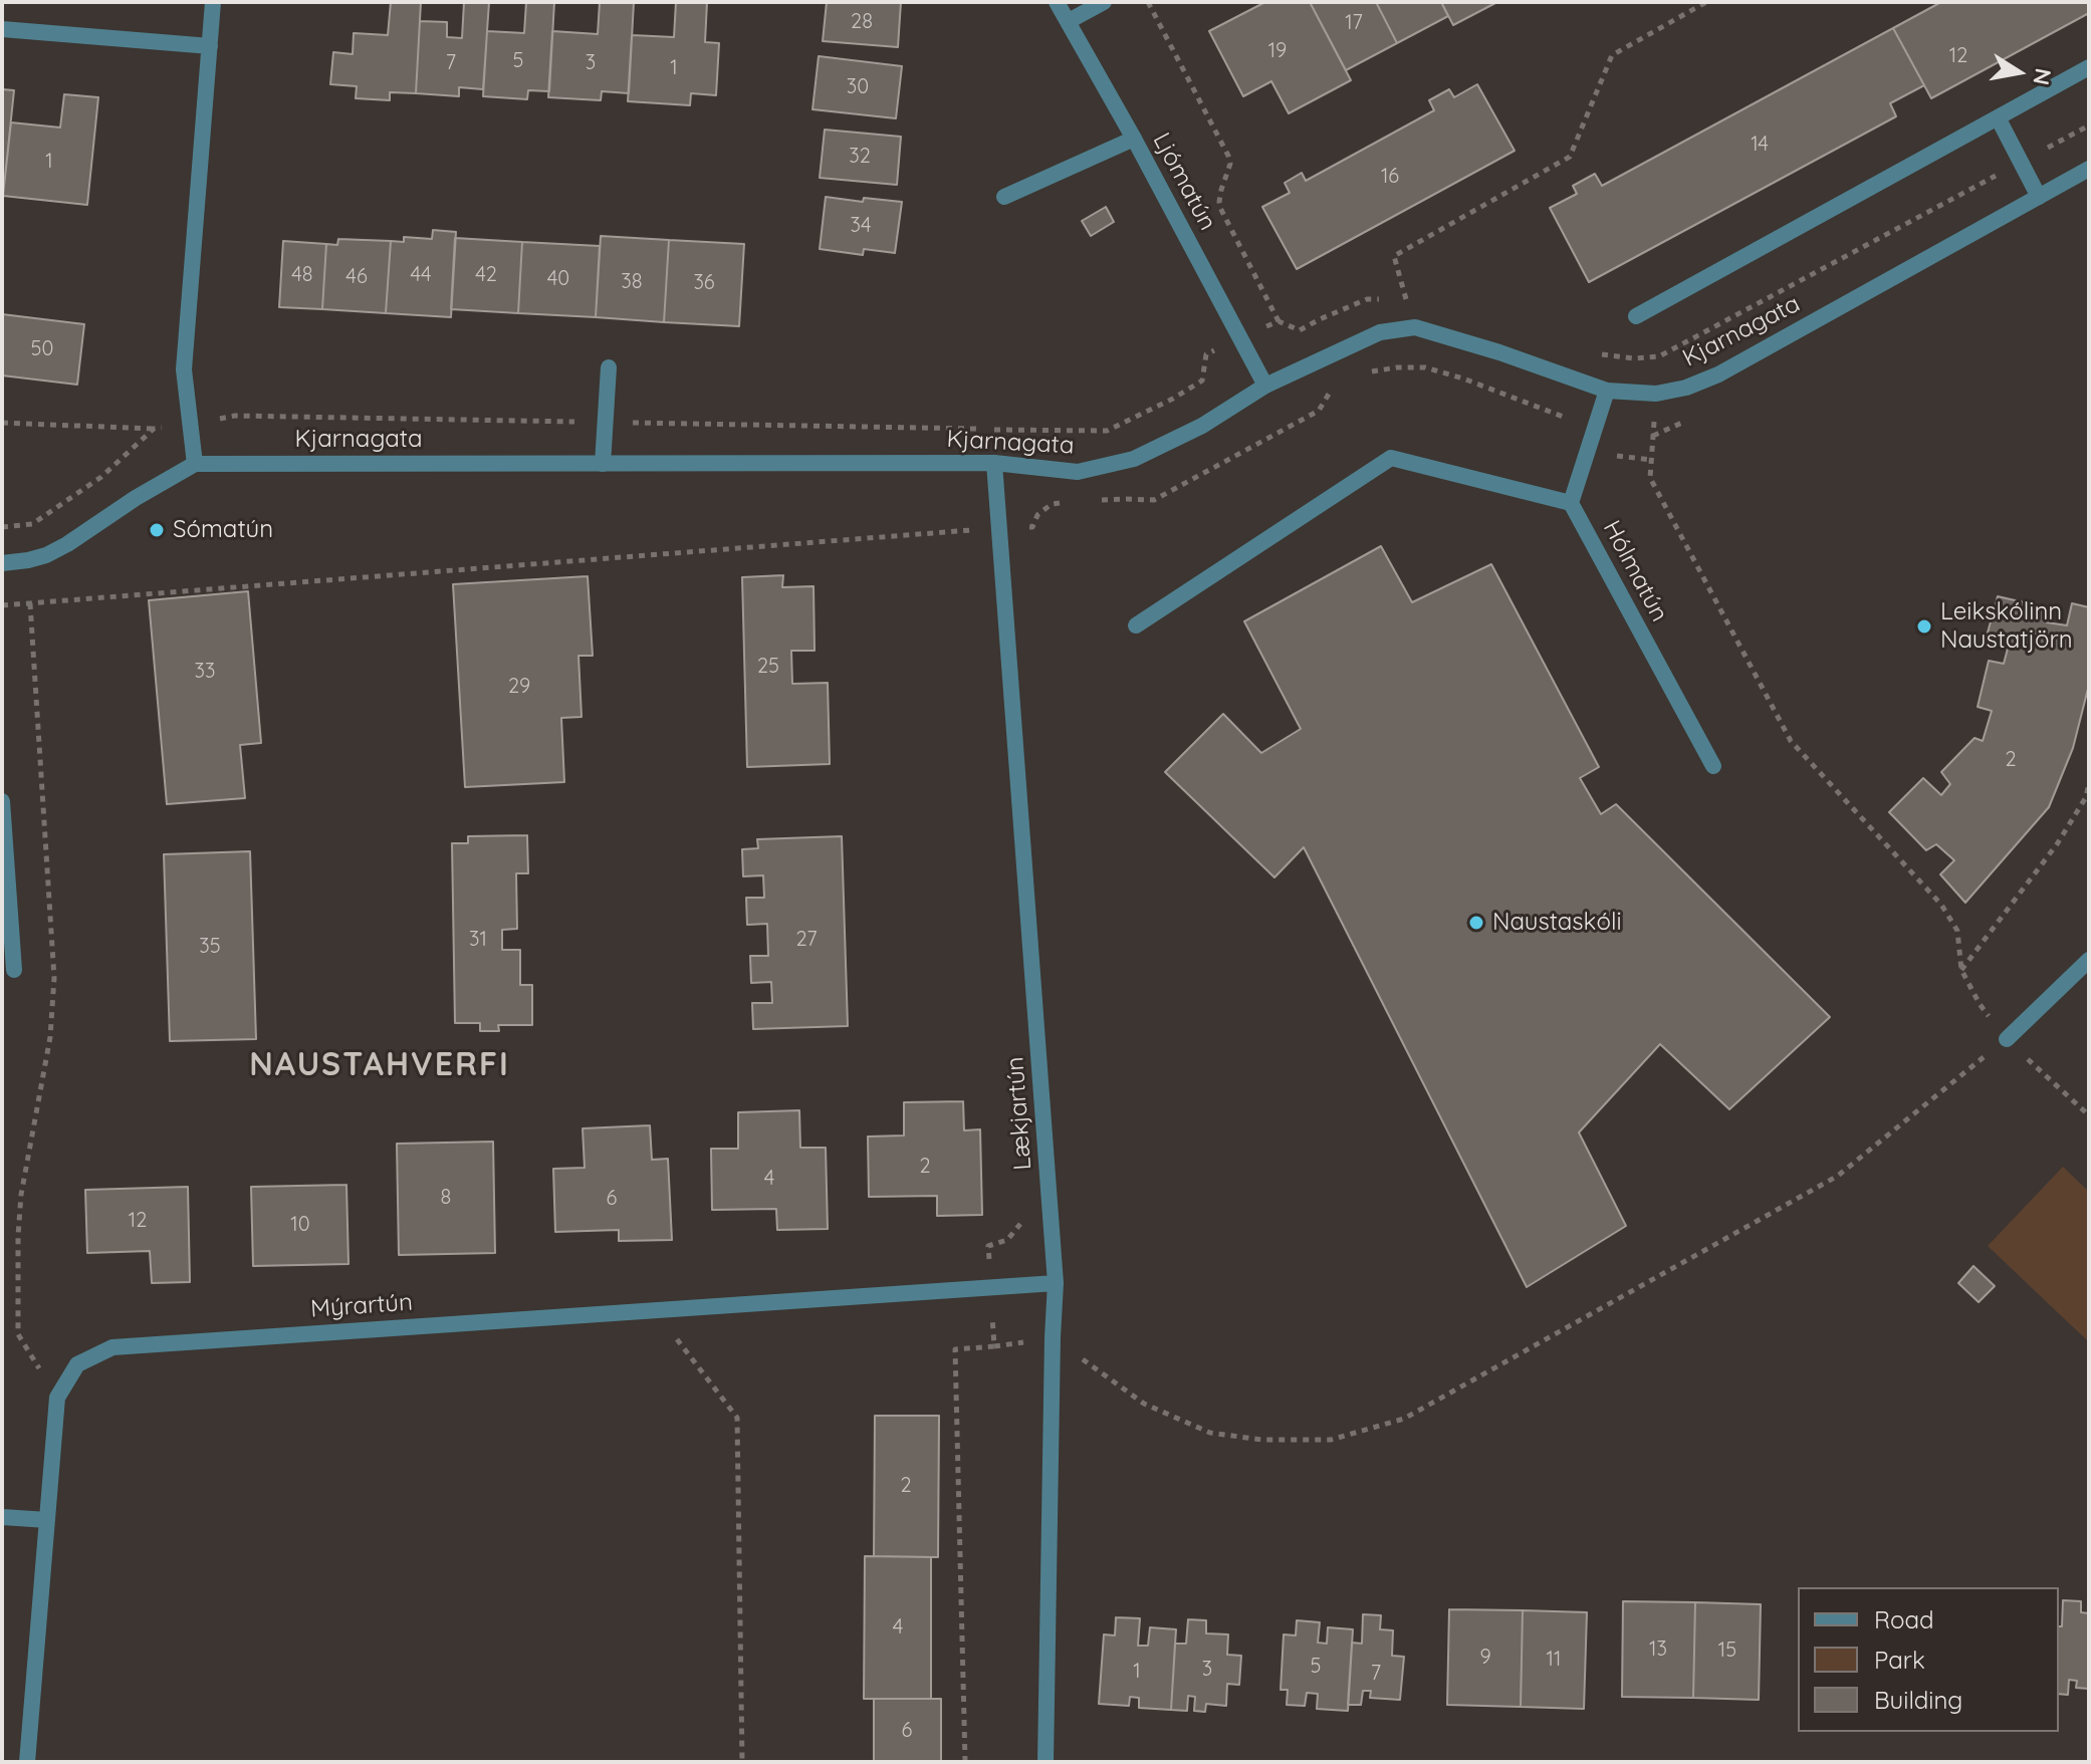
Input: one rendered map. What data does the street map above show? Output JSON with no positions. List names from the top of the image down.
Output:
{
  "streets": {
    "street": [
      "Ljómatún",
      "Kjarnagata",
      "Hólmatún",
      "Lækjartún",
      "Mýrartún"
    ]
  },
  "crossings": [
    ["Ljómatún", "Kjarnagata"],
    ["Kjarnagata", "Lækjartún"],
    ["Lækjartún", "Mýrartún"]
  ],
  "districts": ["NAUSTAHVERFI"],
  "places": ["Sómatún", "Leikskólinn Naustatjörn", "Naustaskóli"],
  "house_numbers": [
    "28",
    "17",
    "19",
    "12",
    "5",
    "7",
    "3",
    "1",
    "30",
    "14",
    "32",
    "1",
    "16",
    "34",
    "48",
    "44",
    "42",
    "46",
    "40",
    "38",
    "36",
    "50",
    "25",
    "33",
    "29",
    "2",
    "31",
    "27",
    "35",
    "2",
    "4",
    "8",
    "6",
    "12",
    "10",
    "2",
    "4",
    "13",
    "15",
    "9",
    "11",
    "5",
    "3",
    "1",
    "7",
    "6"
  ],
  "legend": ["Road", "Park", "Building"],
  "north": "right"
}
